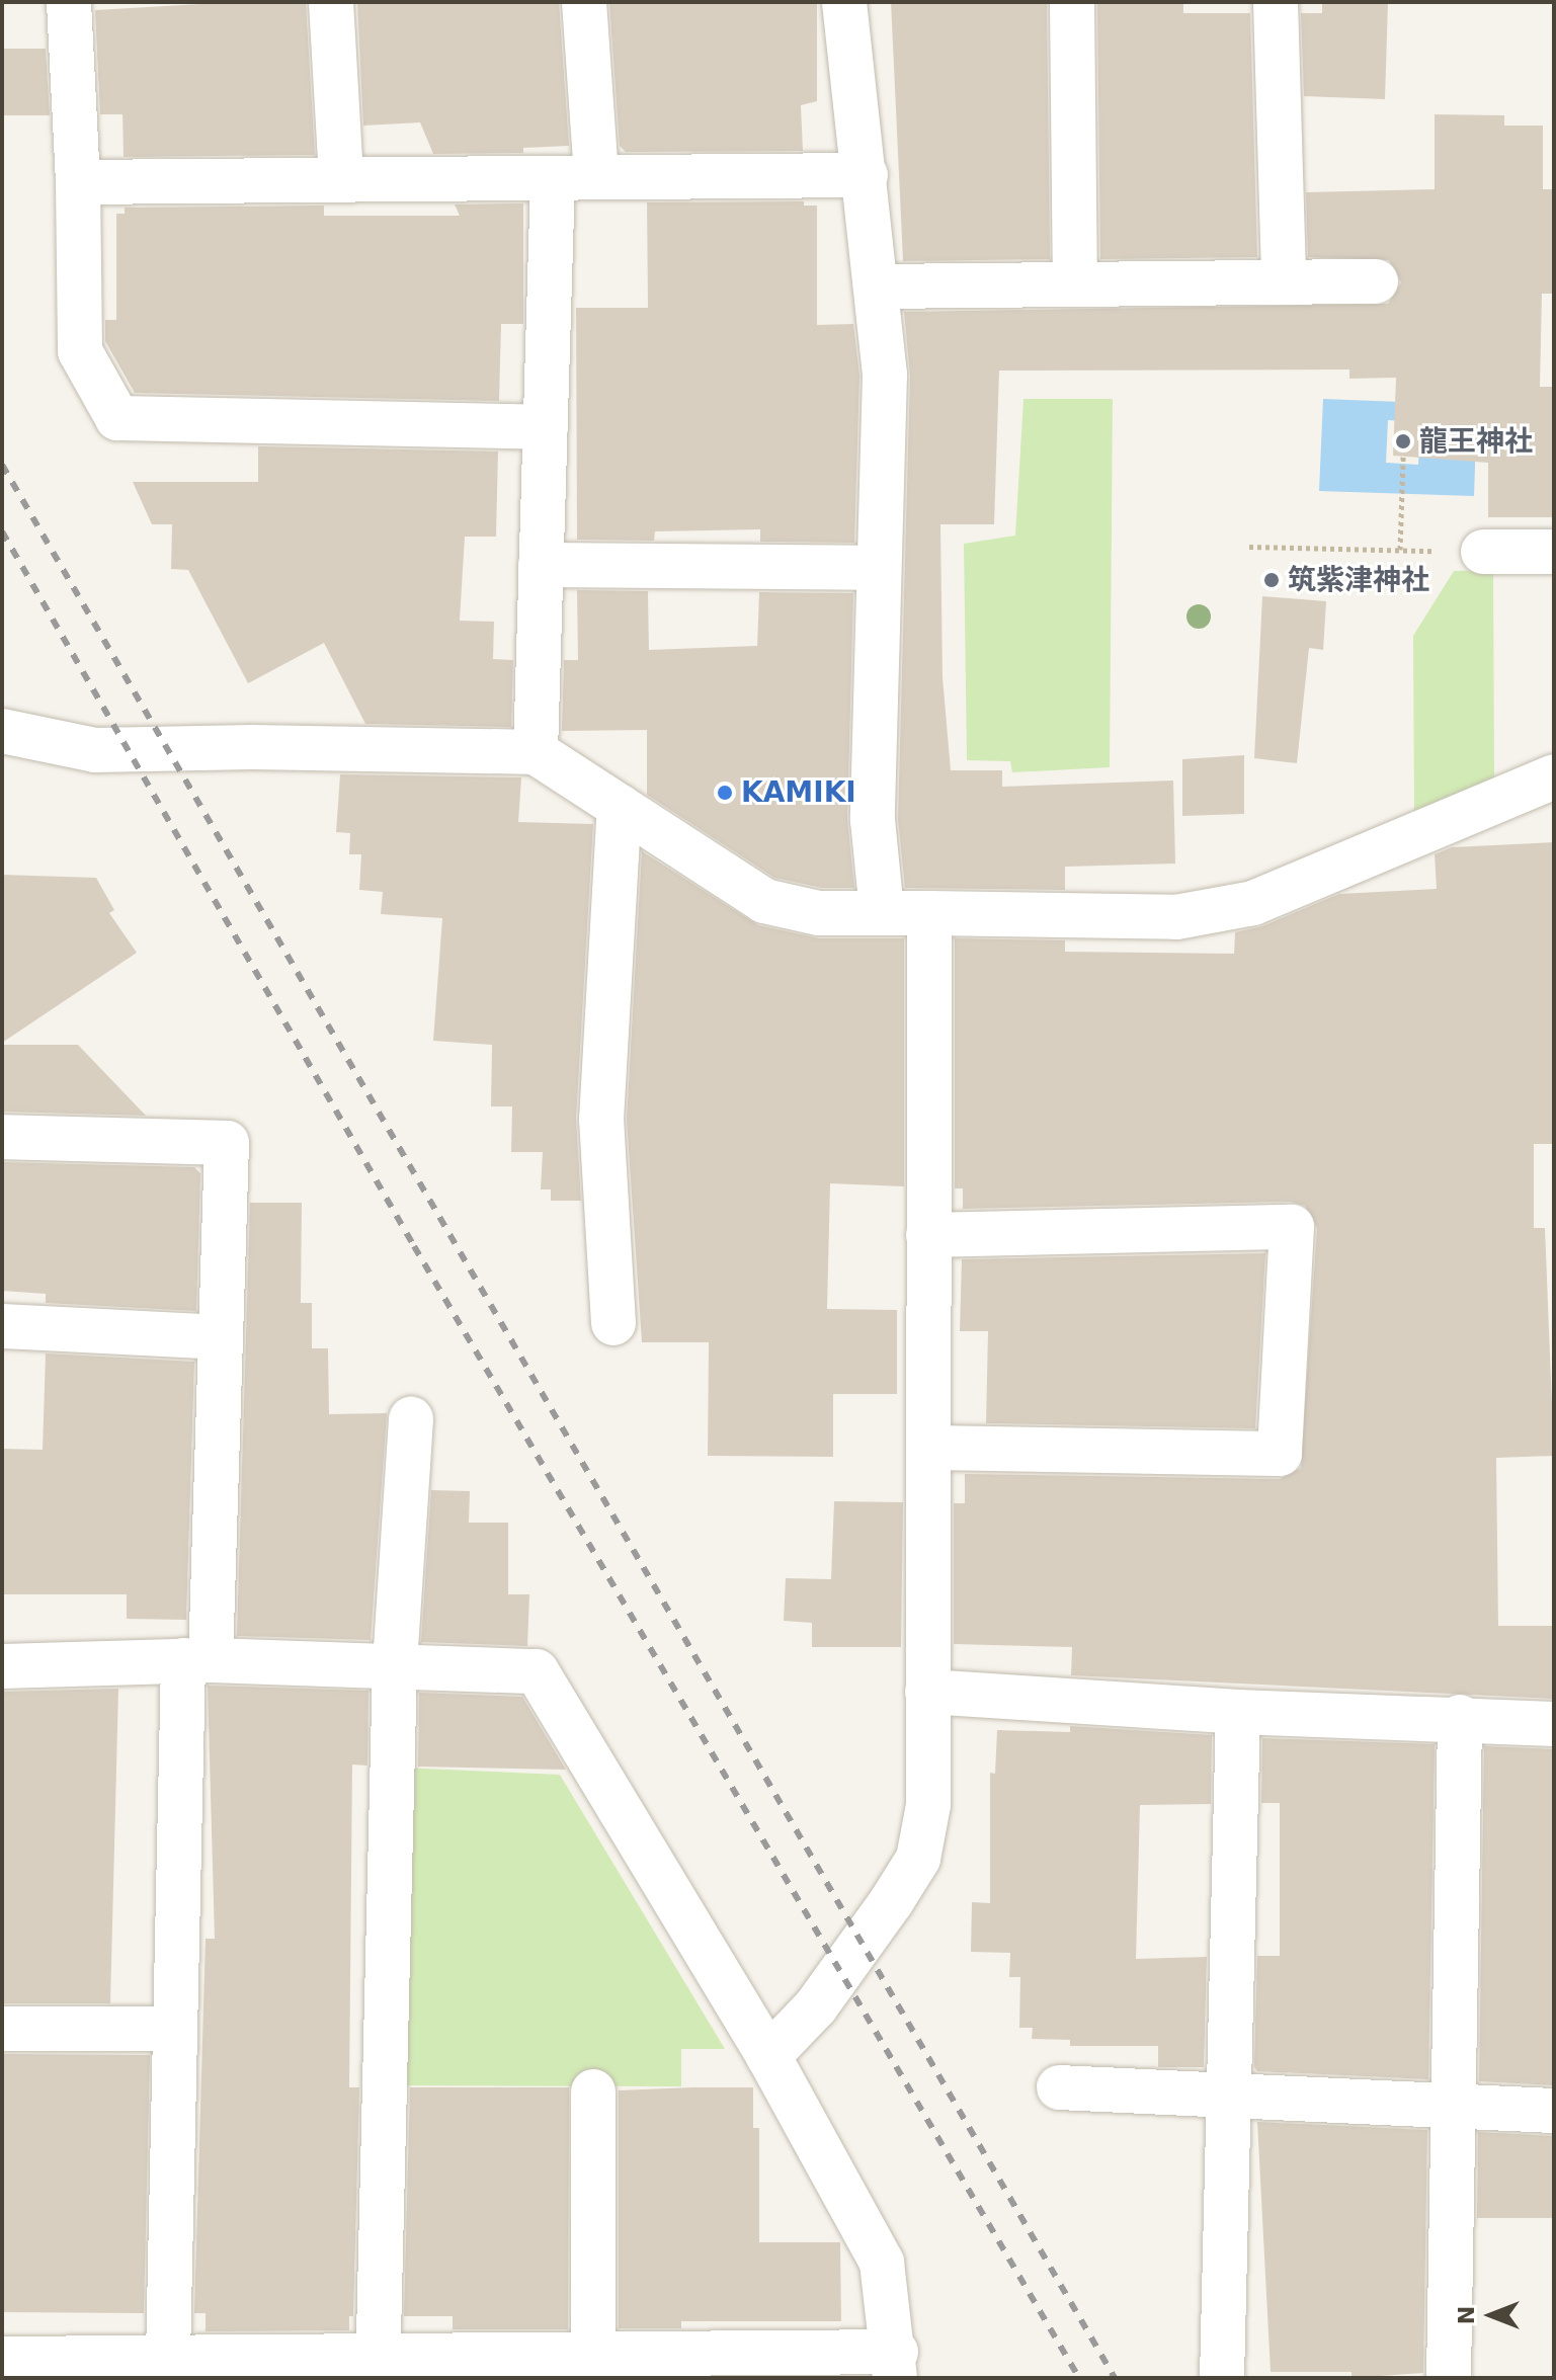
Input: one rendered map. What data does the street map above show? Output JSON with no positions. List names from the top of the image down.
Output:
{
  "places": ["龍王神社", "筑紫津神社", "KAMIKI"],
  "north": "left"
}
